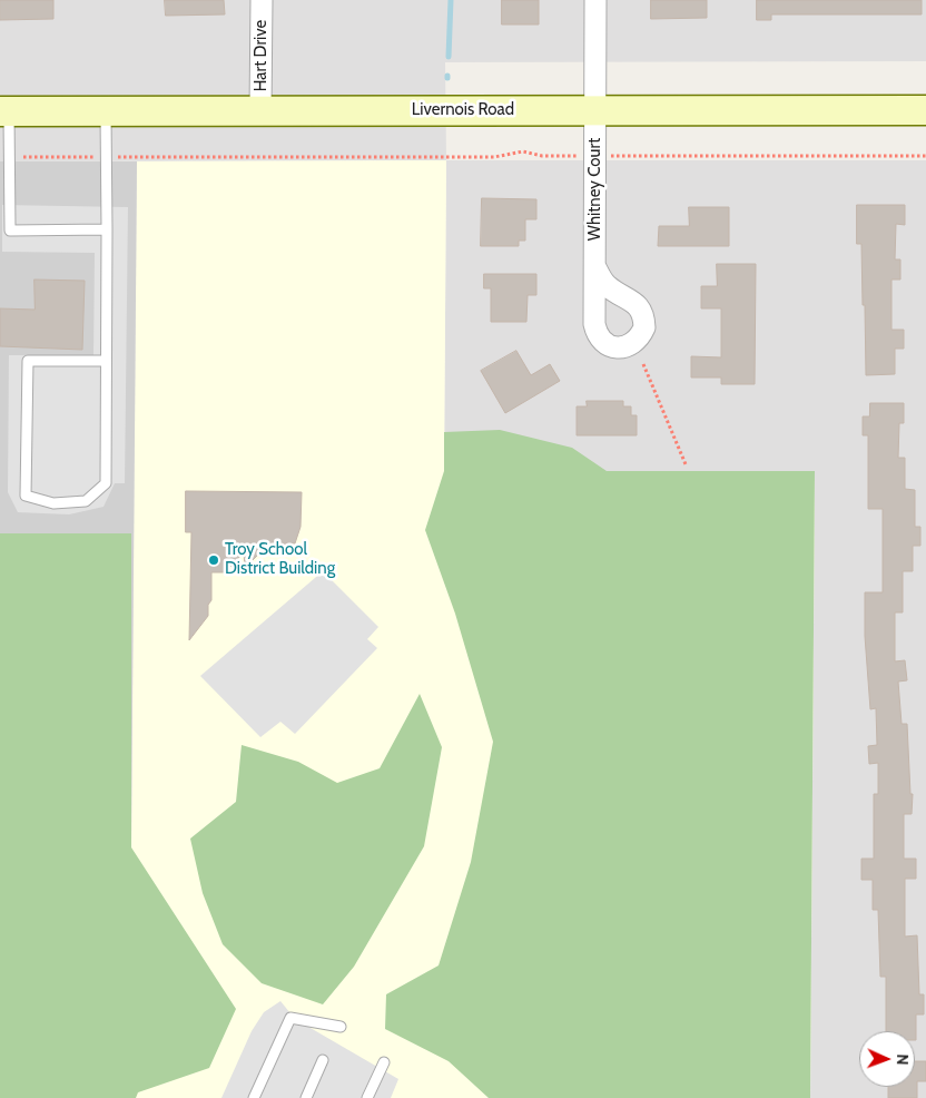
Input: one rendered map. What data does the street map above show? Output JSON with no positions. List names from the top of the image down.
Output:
{
  "streets": {
    "main road": ["Livernois Road"],
    "street": ["Hart Drive", "Whitney Court"]
  },
  "crossings": [
    ["Hart Drive", "Livernois Road"],
    ["Livernois Road", "Whitney Court"]
  ],
  "places": ["Troy School District Building"],
  "north": "right"
}
